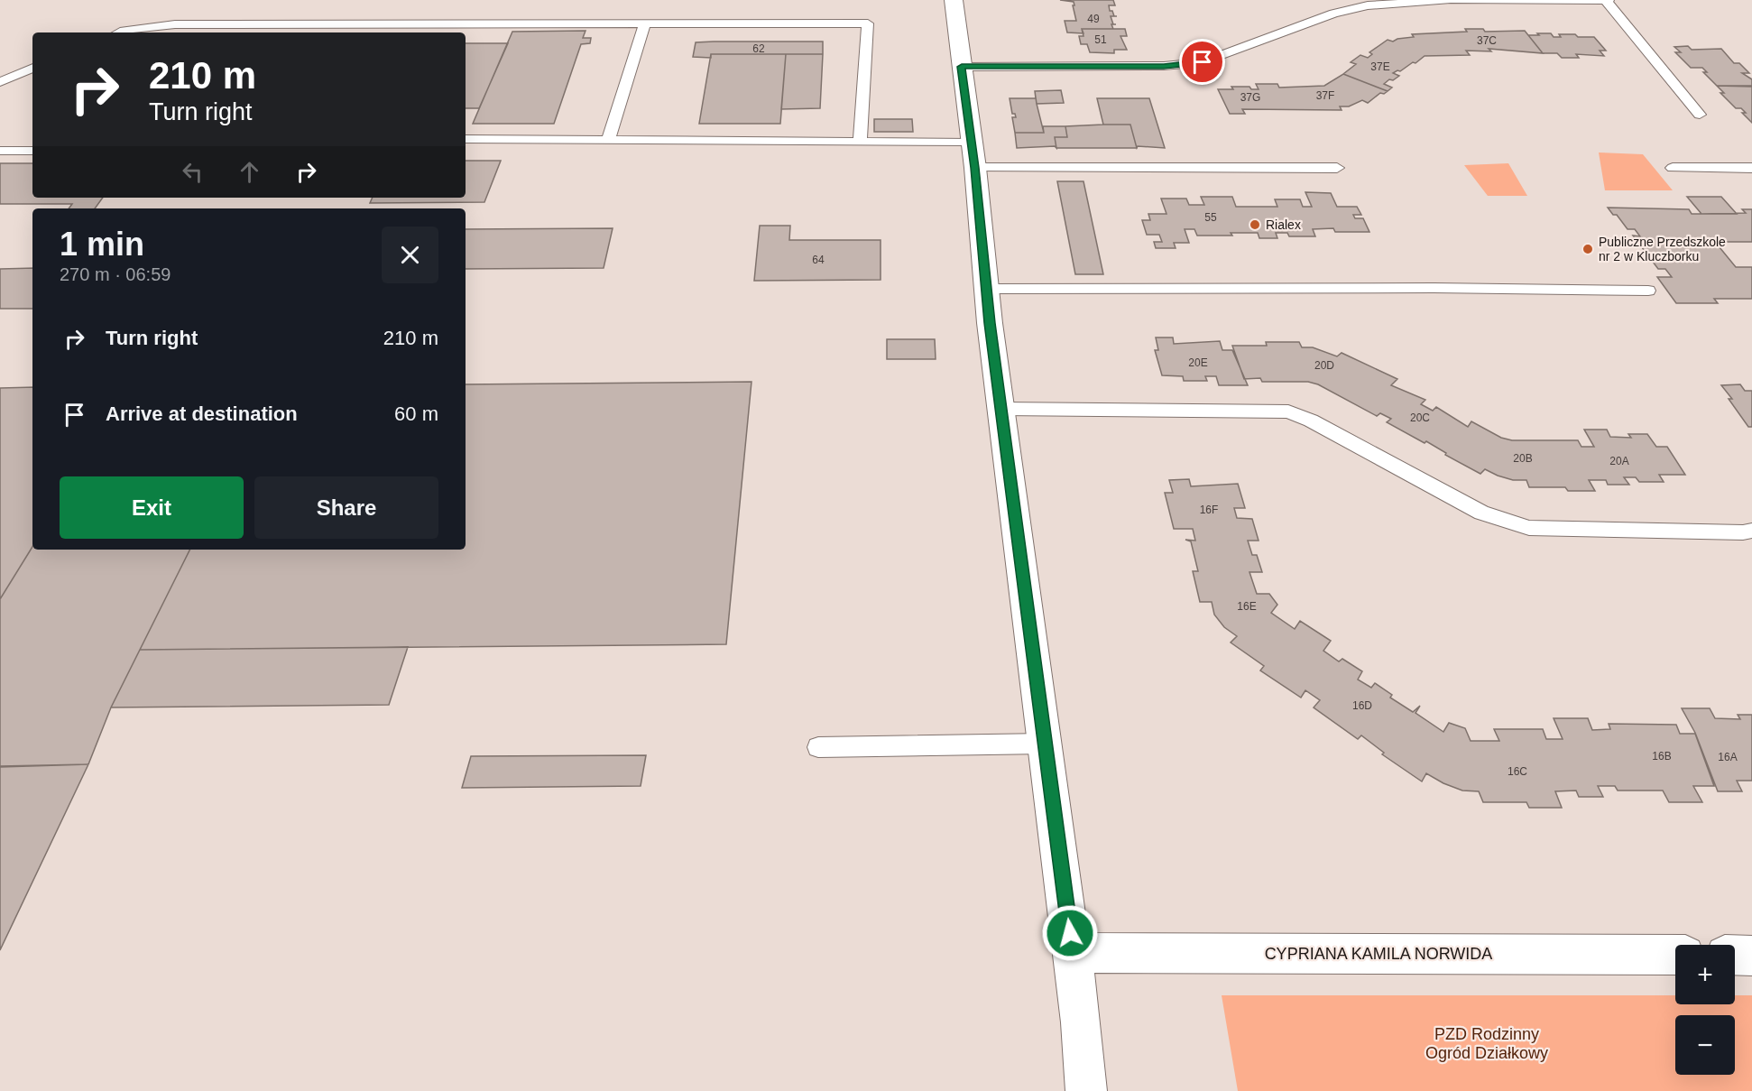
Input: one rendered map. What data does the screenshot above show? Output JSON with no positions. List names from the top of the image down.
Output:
{
  "streets": {
    "street": ["CYPRIANA KAMILA NORWIDA"]
  },
  "parks": ["PZD Rodzinny Ogród Działkowy"],
  "places": ["Rialex", "Publiczne Przedszkole nr 2 w Kluczborku"],
  "house_numbers": [
    "49",
    "51",
    "37C",
    "62",
    "37E",
    "37F",
    "37G",
    "55",
    "64",
    "20E",
    "20D",
    "20C",
    "20B",
    "20A",
    "16F",
    "16E",
    "16D",
    "16B",
    "16A",
    "16C"
  ],
  "page": {
    "turn": ["210 m", "Turn right"],
    "heading": ["1 min", "270 m · 06:59"],
    "list": [
      {
        "name": "Turn right",
        "value": "210 m"
      },
      {
        "name": "Arrive at destination",
        "value": "60 m"
      }
    ],
    "buttons": ["Exit", "Share"],
    "map_buttons": ["+", "−"]
  }
}
